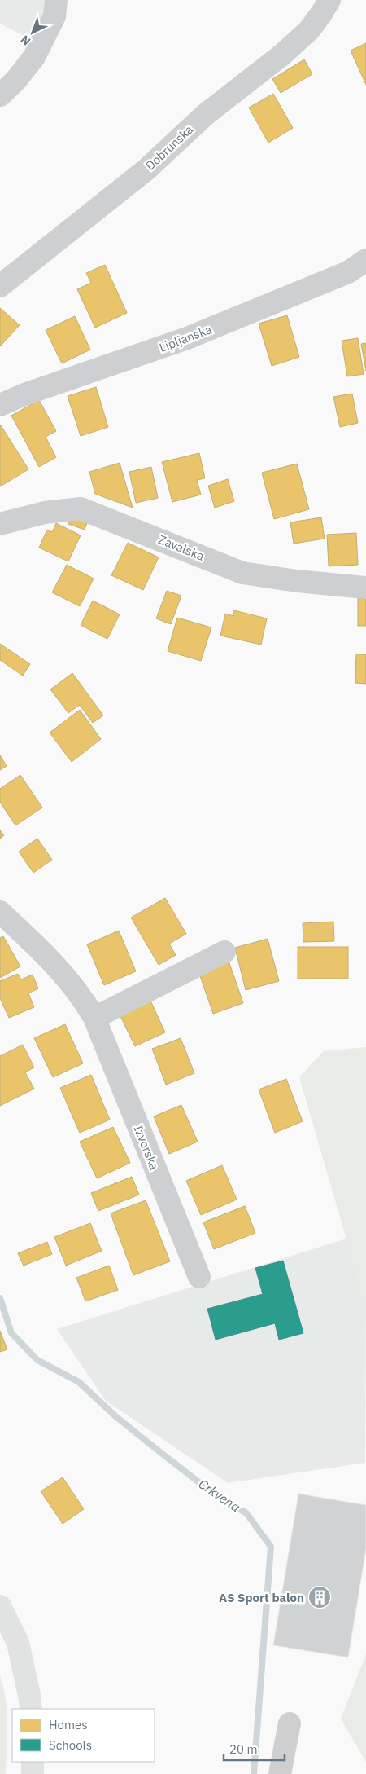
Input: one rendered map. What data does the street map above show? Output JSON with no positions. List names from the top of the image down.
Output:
{
  "streets": {
    "street": [
      "Dobrunska",
      "Lipljanska",
      "Zavalska",
      "Izvorska"
    ]
  },
  "water": ["Crkvena"],
  "places": {
    "building": ["AS Sport balon"]
  },
  "legend": ["Homes", "Schools"],
  "scale_bar": "20 m",
  "north": "bottom left"
}
